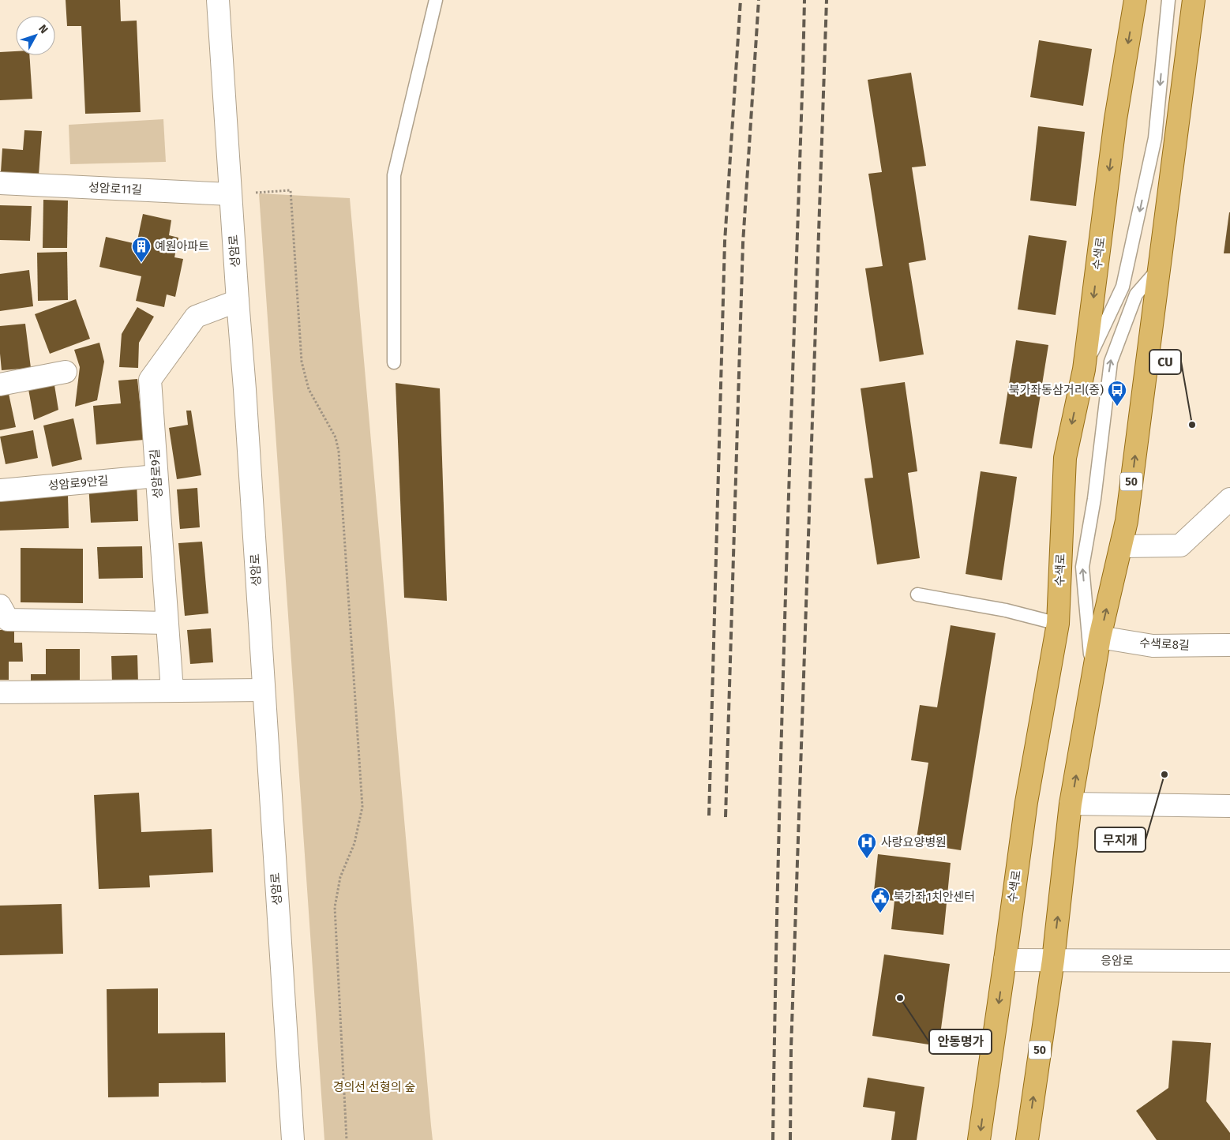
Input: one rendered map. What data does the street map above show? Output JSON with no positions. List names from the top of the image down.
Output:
{
  "streets": {
    "main road": ["수색로", "50"],
    "street": [
      "성암로11길",
      "성암로",
      "성암로9길",
      "성암로9안길",
      "수색로8길",
      "응암로"
    ]
  },
  "crossings": [
    ["성암로11길", "성암로"],
    ["성암로", "성암로9길"],
    ["수색로", "응암로"],
    ["성암로9길", "성암로9안길"],
    ["50", "수색로8길"],
    ["50", "응암로"]
  ],
  "parks": ["경의선 선형의 숲"],
  "places": {
    "building": ["예원아파트"],
    "bus stop": ["북가좌동삼거리(중)"],
    "other": ["CU", "무지개", "안동명가"],
    "hospital": ["사랑요양병원"],
    "public building": ["북가좌1치안센터"]
  },
  "north": "top right"
}
